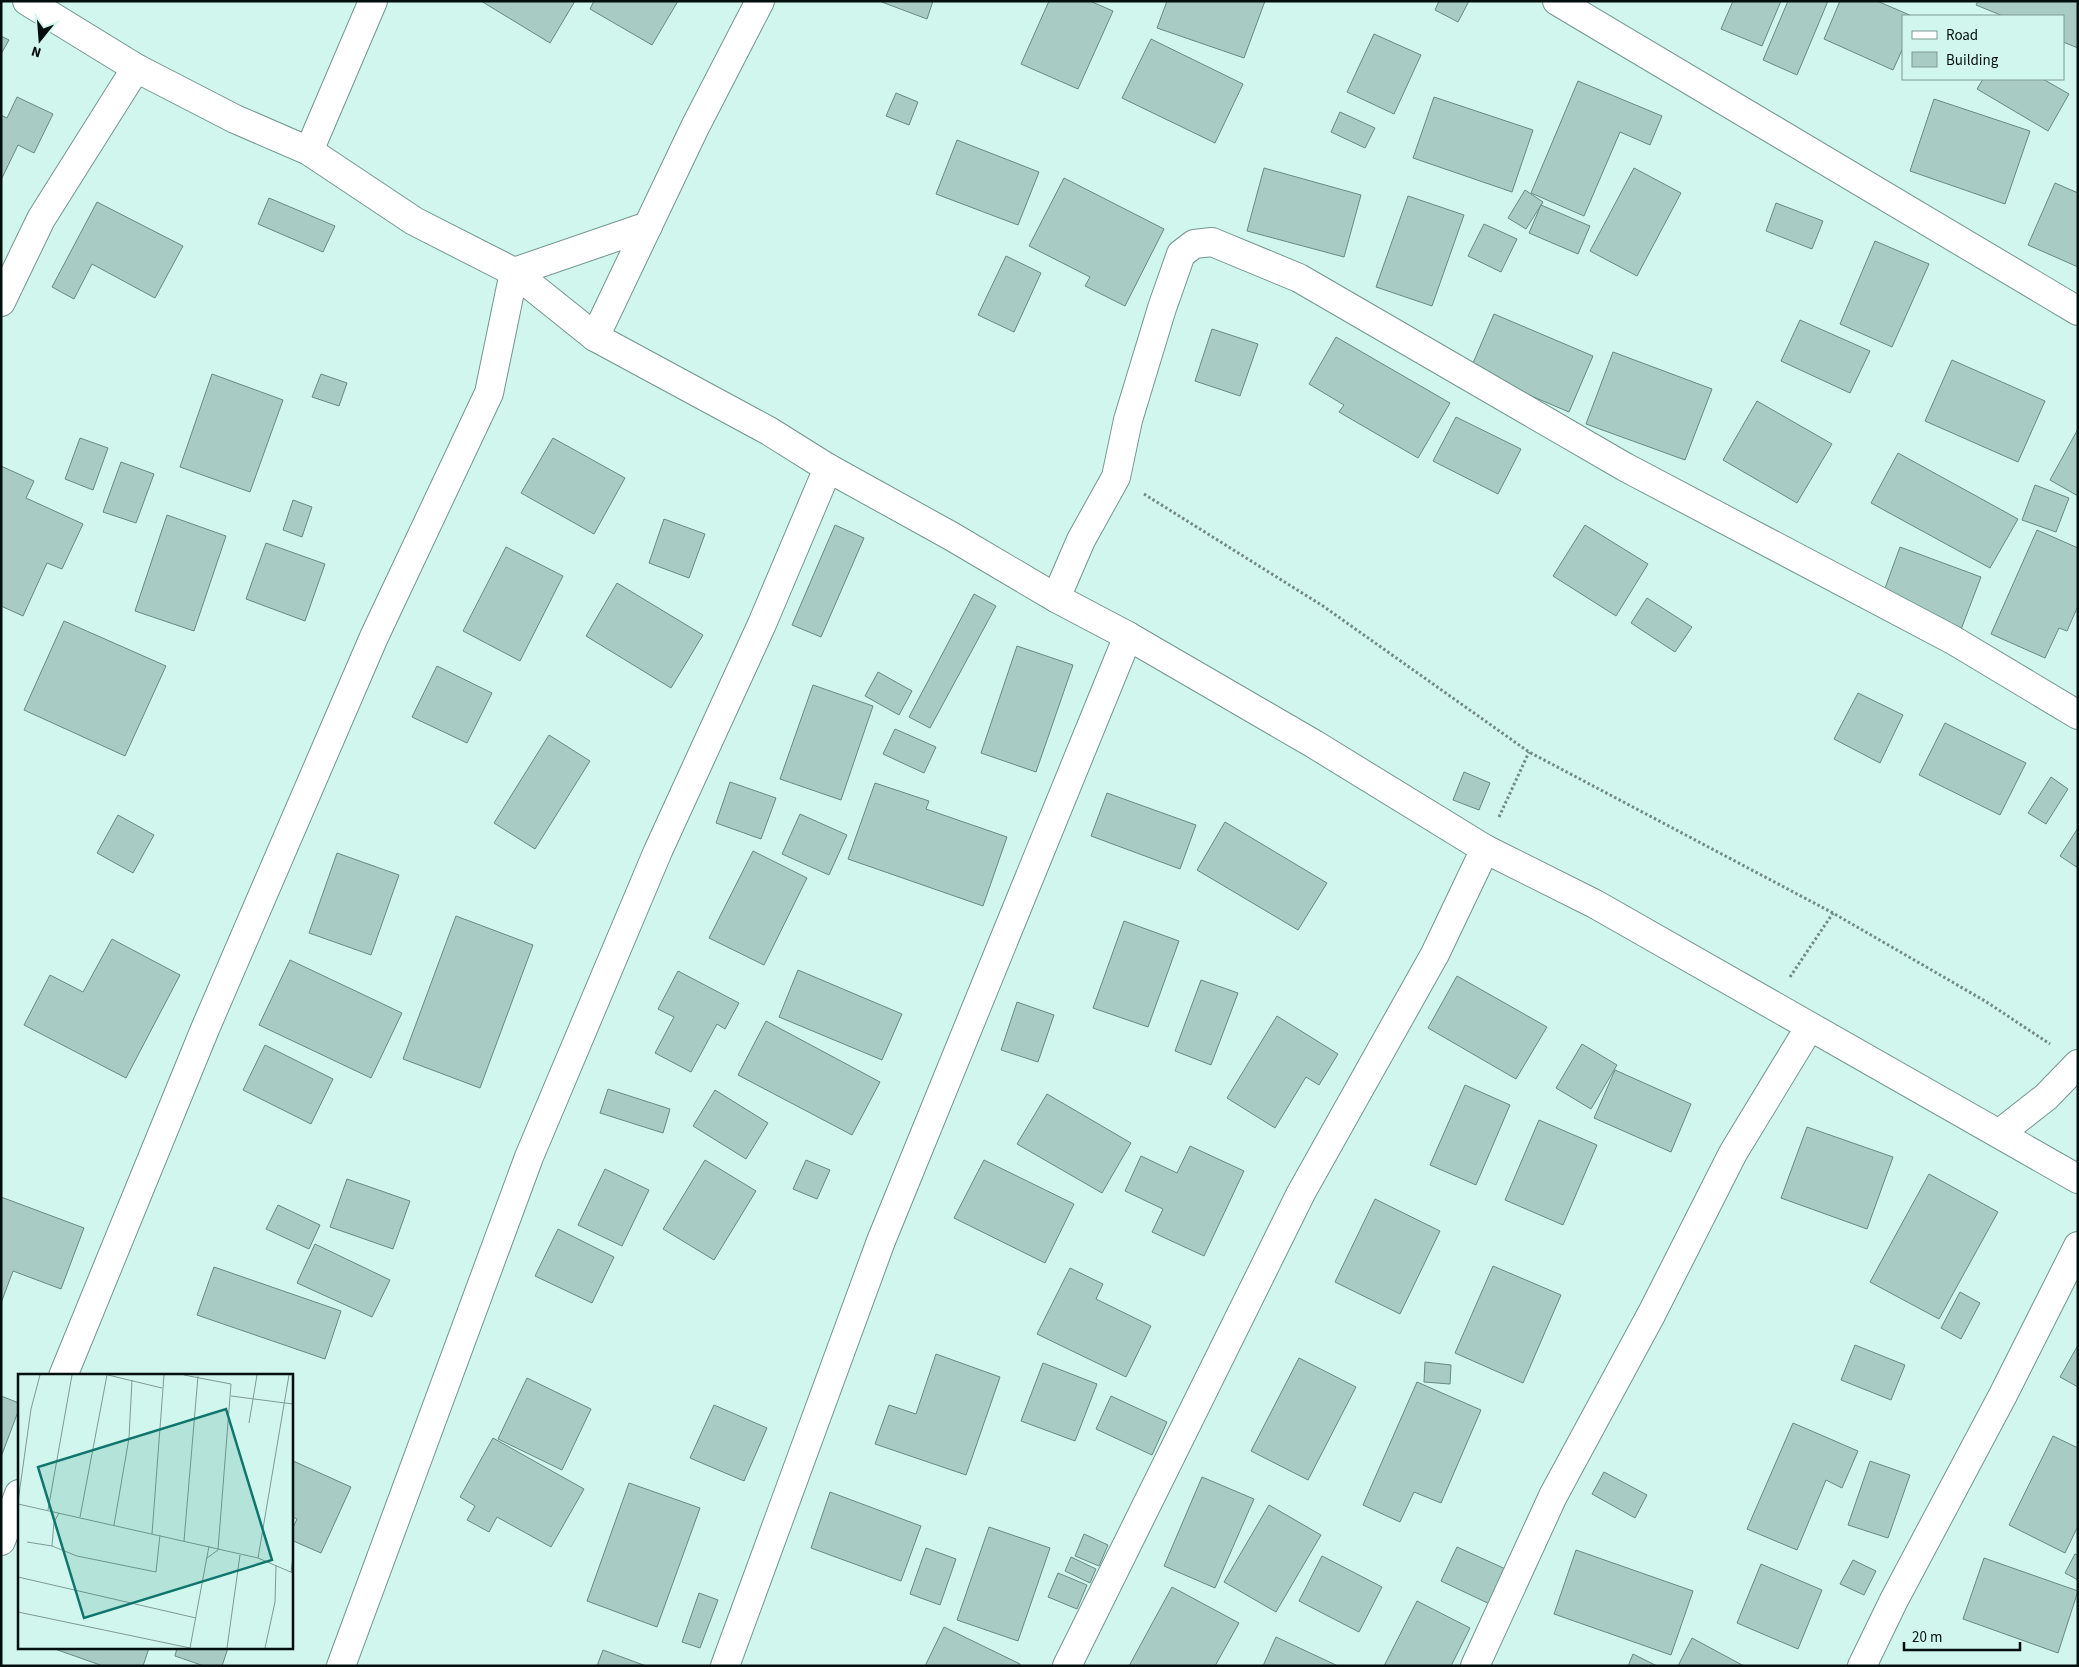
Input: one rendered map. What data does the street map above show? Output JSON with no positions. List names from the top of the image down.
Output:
{
  "legend": ["Road", "Building"],
  "scale_bar": "20 m",
  "north": "bottom"
}
